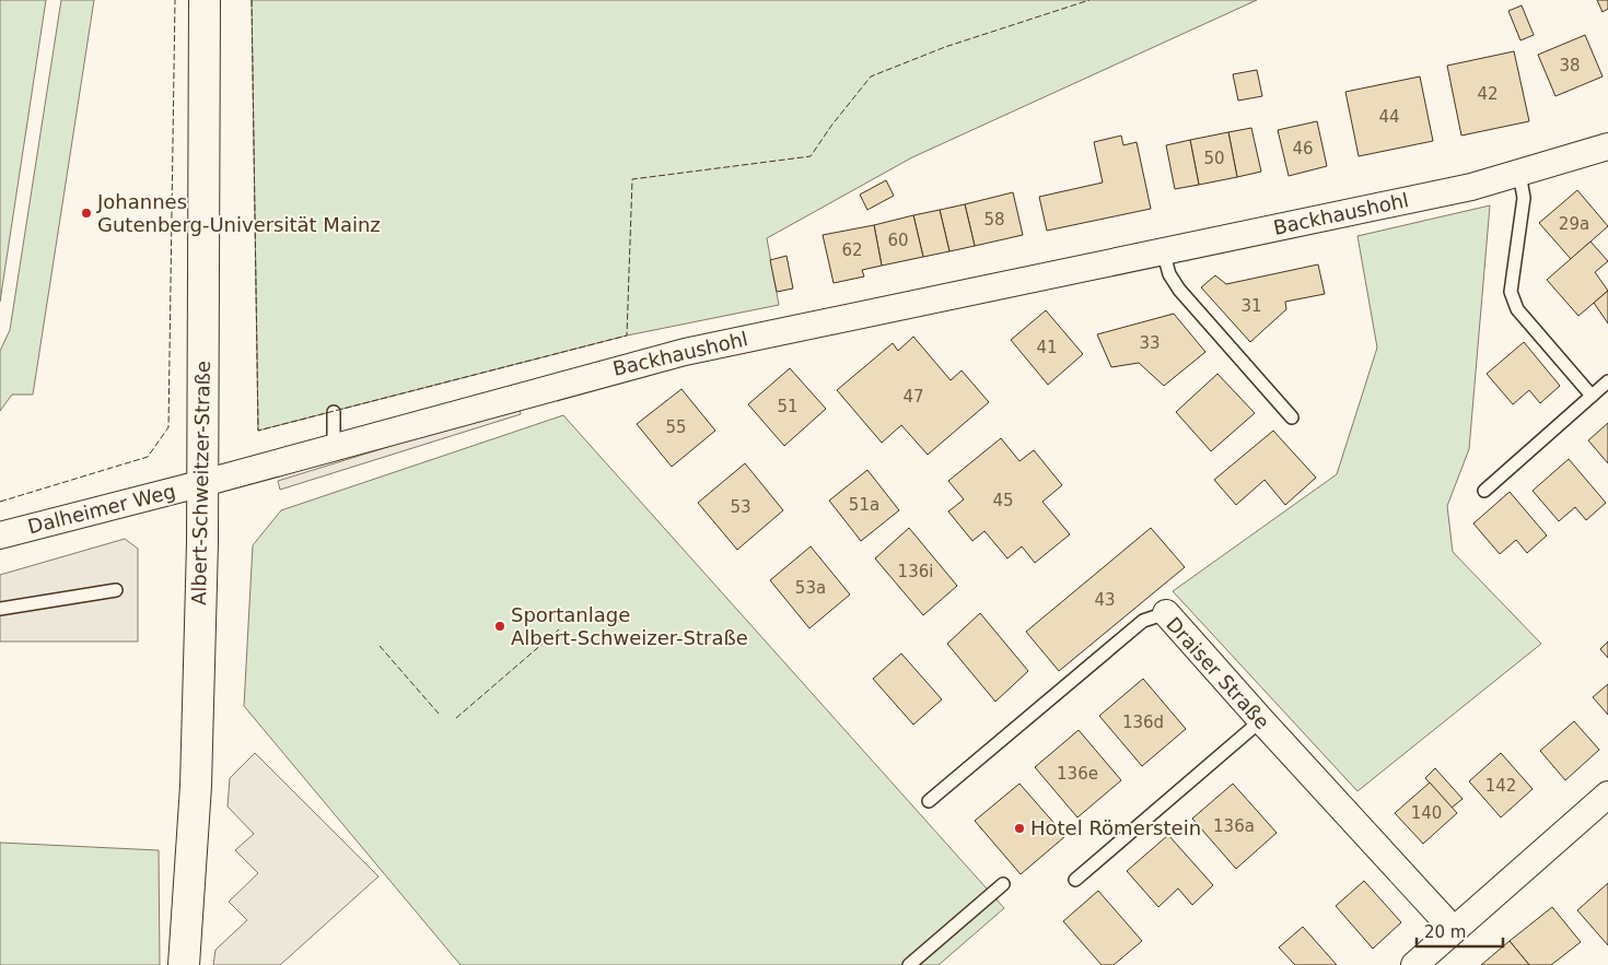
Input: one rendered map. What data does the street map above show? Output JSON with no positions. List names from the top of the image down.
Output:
{
  "streets": {
    "street": [
      "Backhaushohl",
      "Albert-Schweitzer-Straße",
      "Dalheimer Weg",
      "Draiser Straße"
    ]
  },
  "crossings": [
    ["Backhaushohl", "Albert-Schweitzer-Straße"],
    ["Backhaushohl", "Dalheimer Weg"],
    ["Albert-Schweitzer-Straße", "Dalheimer Weg"]
  ],
  "places": ["Johannes Gutenberg-Universität Mainz", "Sportanlage Albert-Schweizer-Straße", "Hotel Römerstein"],
  "house_numbers": [
    "38",
    "42",
    "44",
    "46",
    "50",
    "58",
    "29a",
    "60",
    "62",
    "31",
    "33",
    "41",
    "47",
    "51",
    "55",
    "45",
    "51a",
    "53",
    "136i",
    "53a",
    "43",
    "136d",
    "136e",
    "142",
    "140",
    "136a"
  ],
  "scale_bar": "20 m"
}
